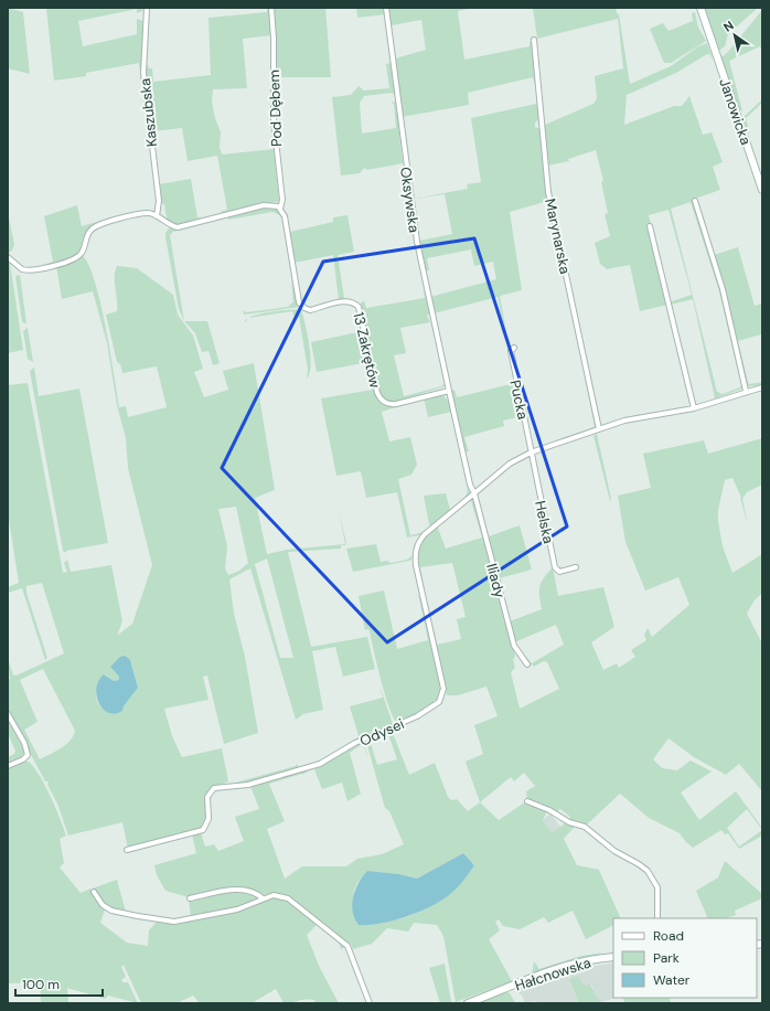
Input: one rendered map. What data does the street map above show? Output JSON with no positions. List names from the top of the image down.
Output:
{
  "streets": {
    "street": [
      "Pod Dębem",
      "Janowicka",
      "Kaszubska",
      "Oksywska",
      "Marynarska",
      "13 Zakrętów",
      "Pucka",
      "Helska",
      "Iliady",
      "Odysei",
      "Hałcnowska"
    ]
  },
  "crossings": [
    ["Pod Dębem", "13 Zakrętów"],
    ["Oksywska", "13 Zakrętów"],
    ["Pucka", "Helska"],
    ["Iliady", "Odysei"]
  ],
  "legend": ["Road", "Park", "Water"],
  "scale_bar": "100 m",
  "north": "top left"
}
